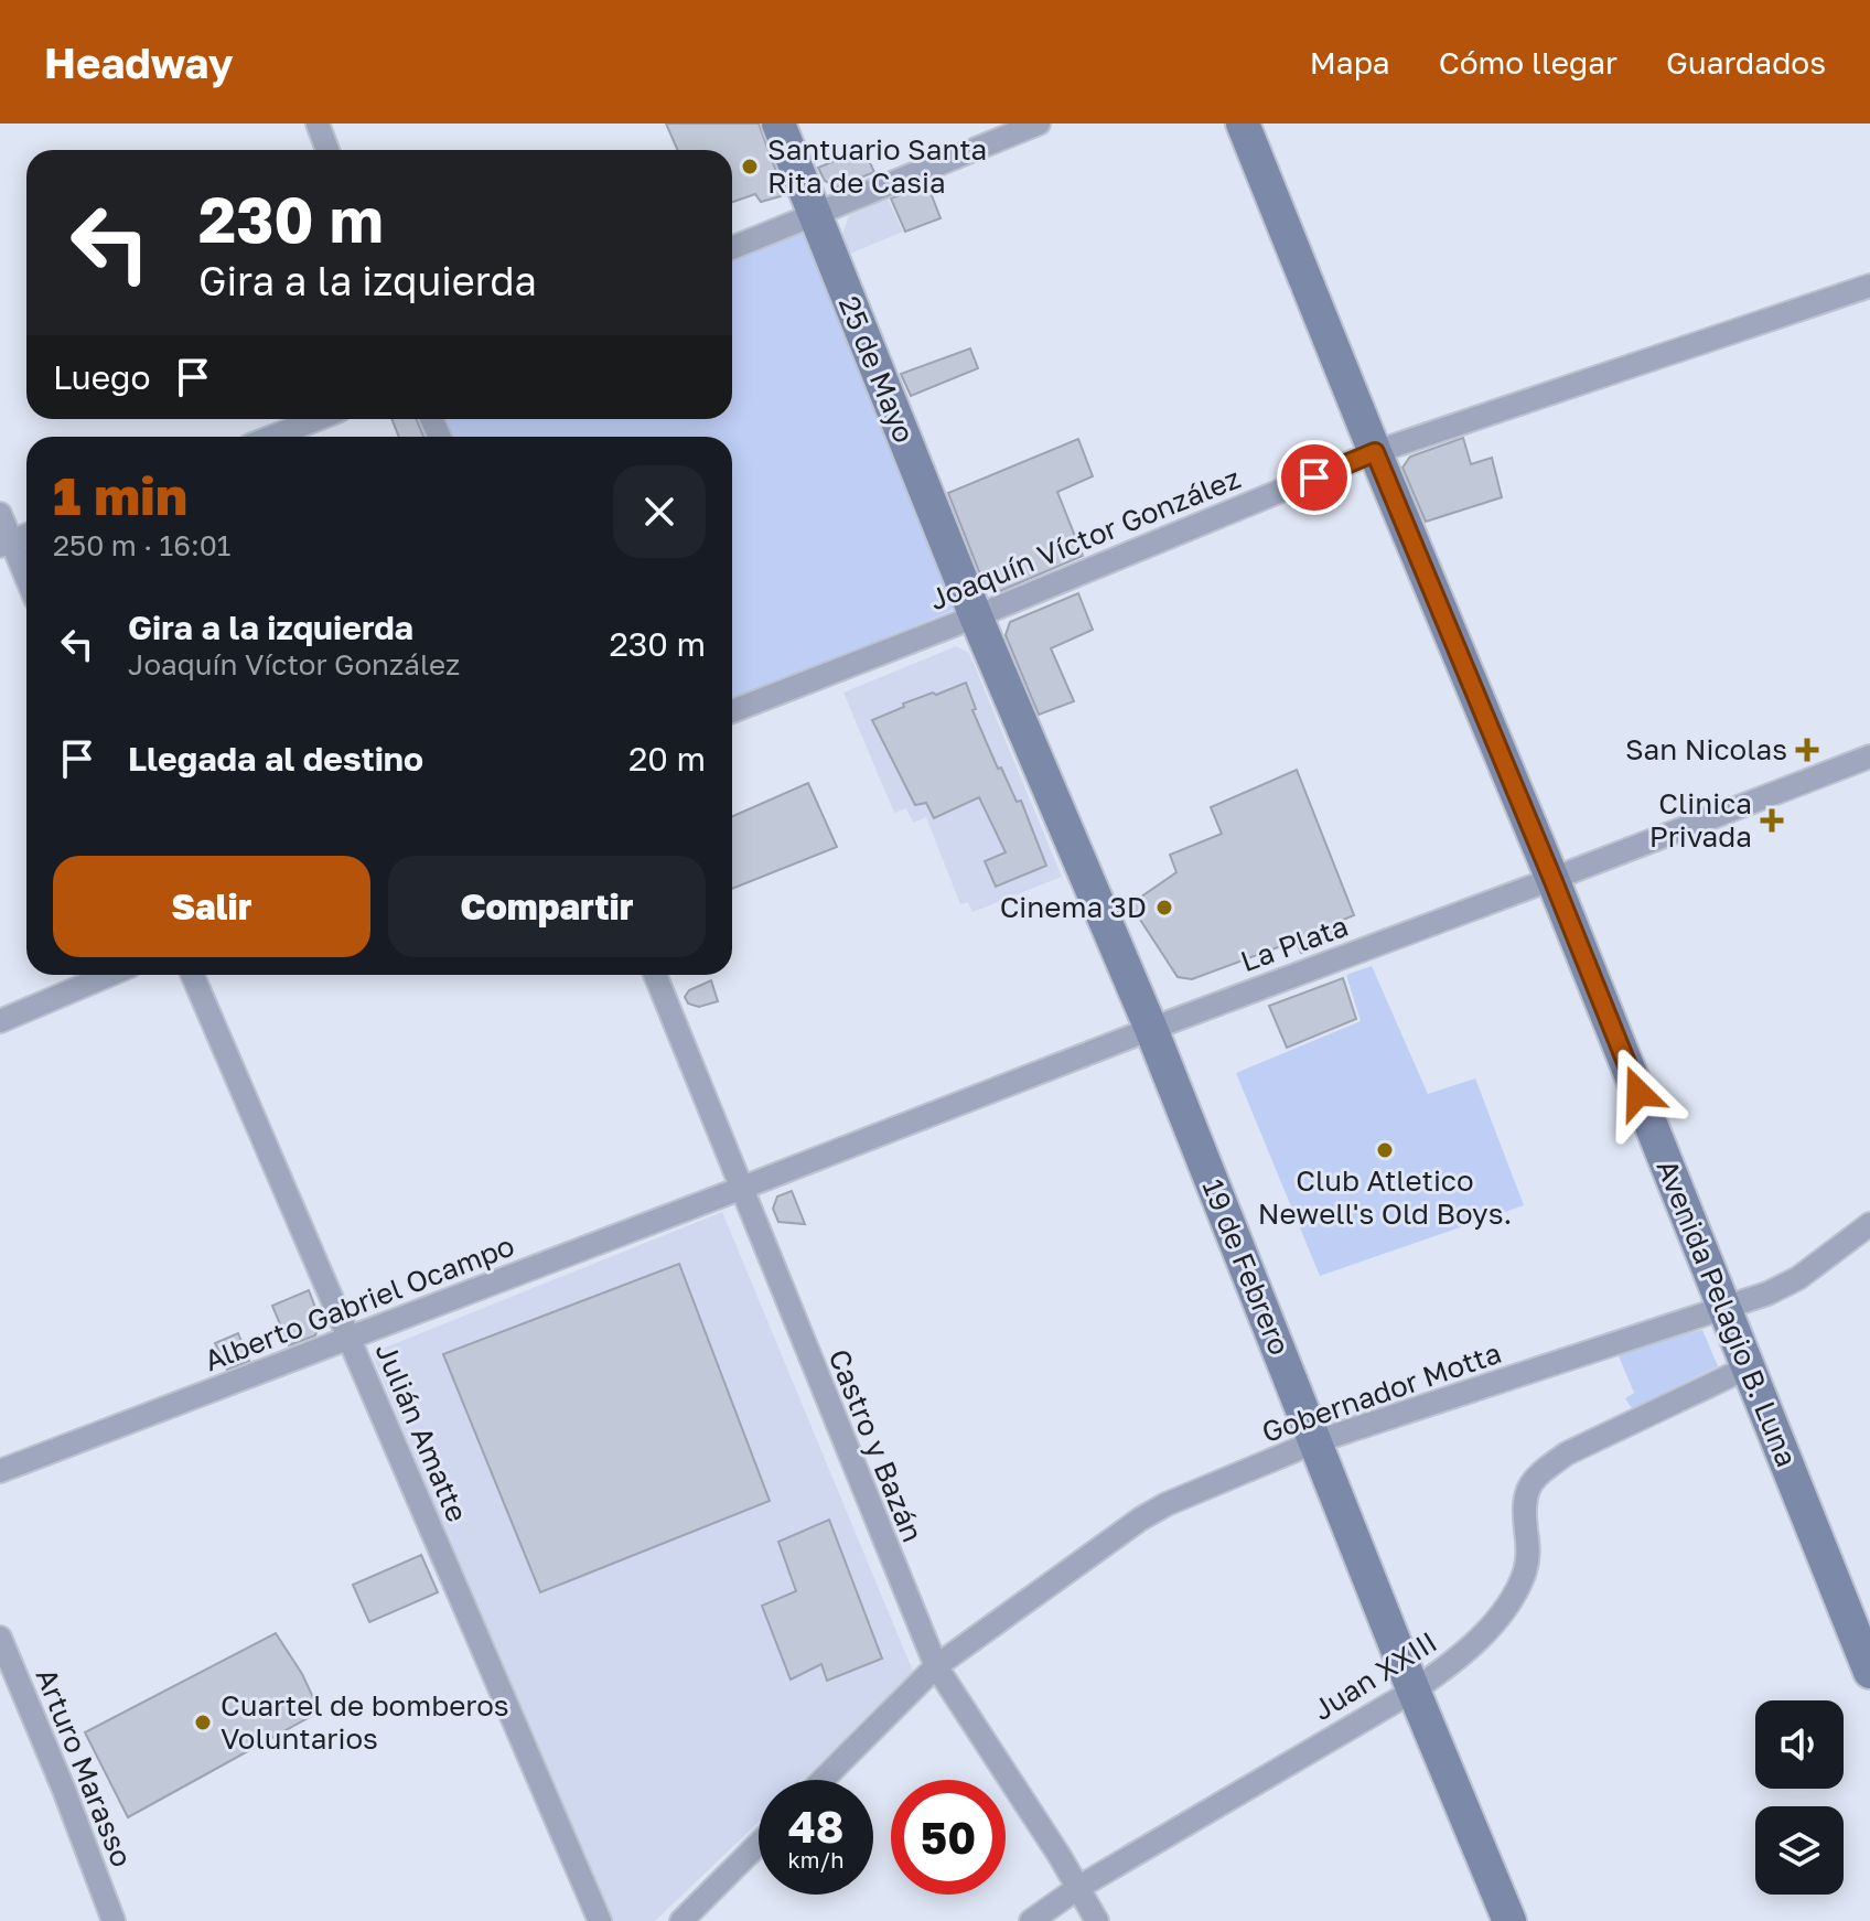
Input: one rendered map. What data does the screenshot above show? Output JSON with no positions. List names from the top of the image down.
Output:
{
  "streets": {
    "main road": ["25 de Mayo", "19 de Febrero", "Avenida Pelagio B. Luna"],
    "street": [
      "Joaquín Víctor González",
      "La Plata",
      "Alberto Gabriel Ocampo",
      "Gobernador Motta",
      "Julián Amatte",
      "Castro y Bazán",
      "Juan XXIII",
      "Arturo Marasso"
    ]
  },
  "crossings": [
    ["25 de Mayo", "Joaquín Víctor González"],
    ["25 de Mayo", "19 de Febrero"],
    ["Joaquín Víctor González", "19 de Febrero"],
    ["Joaquín Víctor González", "Avenida Pelagio B. Luna"],
    ["La Plata", "19 de Febrero"],
    ["La Plata", "Alberto Gabriel Ocampo"],
    ["La Plata", "Avenida Pelagio B. Luna"],
    ["La Plata", "Castro y Bazán"],
    ["19 de Febrero", "Gobernador Motta"],
    ["19 de Febrero", "Juan XXIII"],
    ["Alberto Gabriel Ocampo", "Julián Amatte"],
    ["Alberto Gabriel Ocampo", "Castro y Bazán"],
    ["Avenida Pelagio B. Luna", "Gobernador Motta"],
    ["Avenida Pelagio B. Luna", "Juan XXIII"],
    ["Gobernador Motta", "Castro y Bazán"],
    ["Castro y Bazán", "Juan XXIII"]
  ],
  "places": {
    "other": [
      "Santuario Santa Rita de Casia",
      "Cinema 3D",
      "Club Atletico Newell's Old Boys.",
      "Cuartel de bomberos Voluntarios"
    ],
    "health": ["San Nicolas", "Clinica Privada"]
  },
  "page": {
    "header": "Headway",
    "nav": ["Mapa", "Cómo llegar", "Guardados"],
    "turn": ["230 m", "Gira a la izquierda"],
    "then": "Luego",
    "heading": ["1 min", "250 m · 16:01"],
    "list": [
      {
        "name": "Gira a la izquierda",
        "note": "Joaquín Víctor González",
        "value": "230 m"
      },
      {
        "name": "Llegada al destino",
        "value": "20 m"
      }
    ],
    "buttons": ["Salir", "Compartir"],
    "speed": "48 km/h",
    "limit": "50"
  }
}
